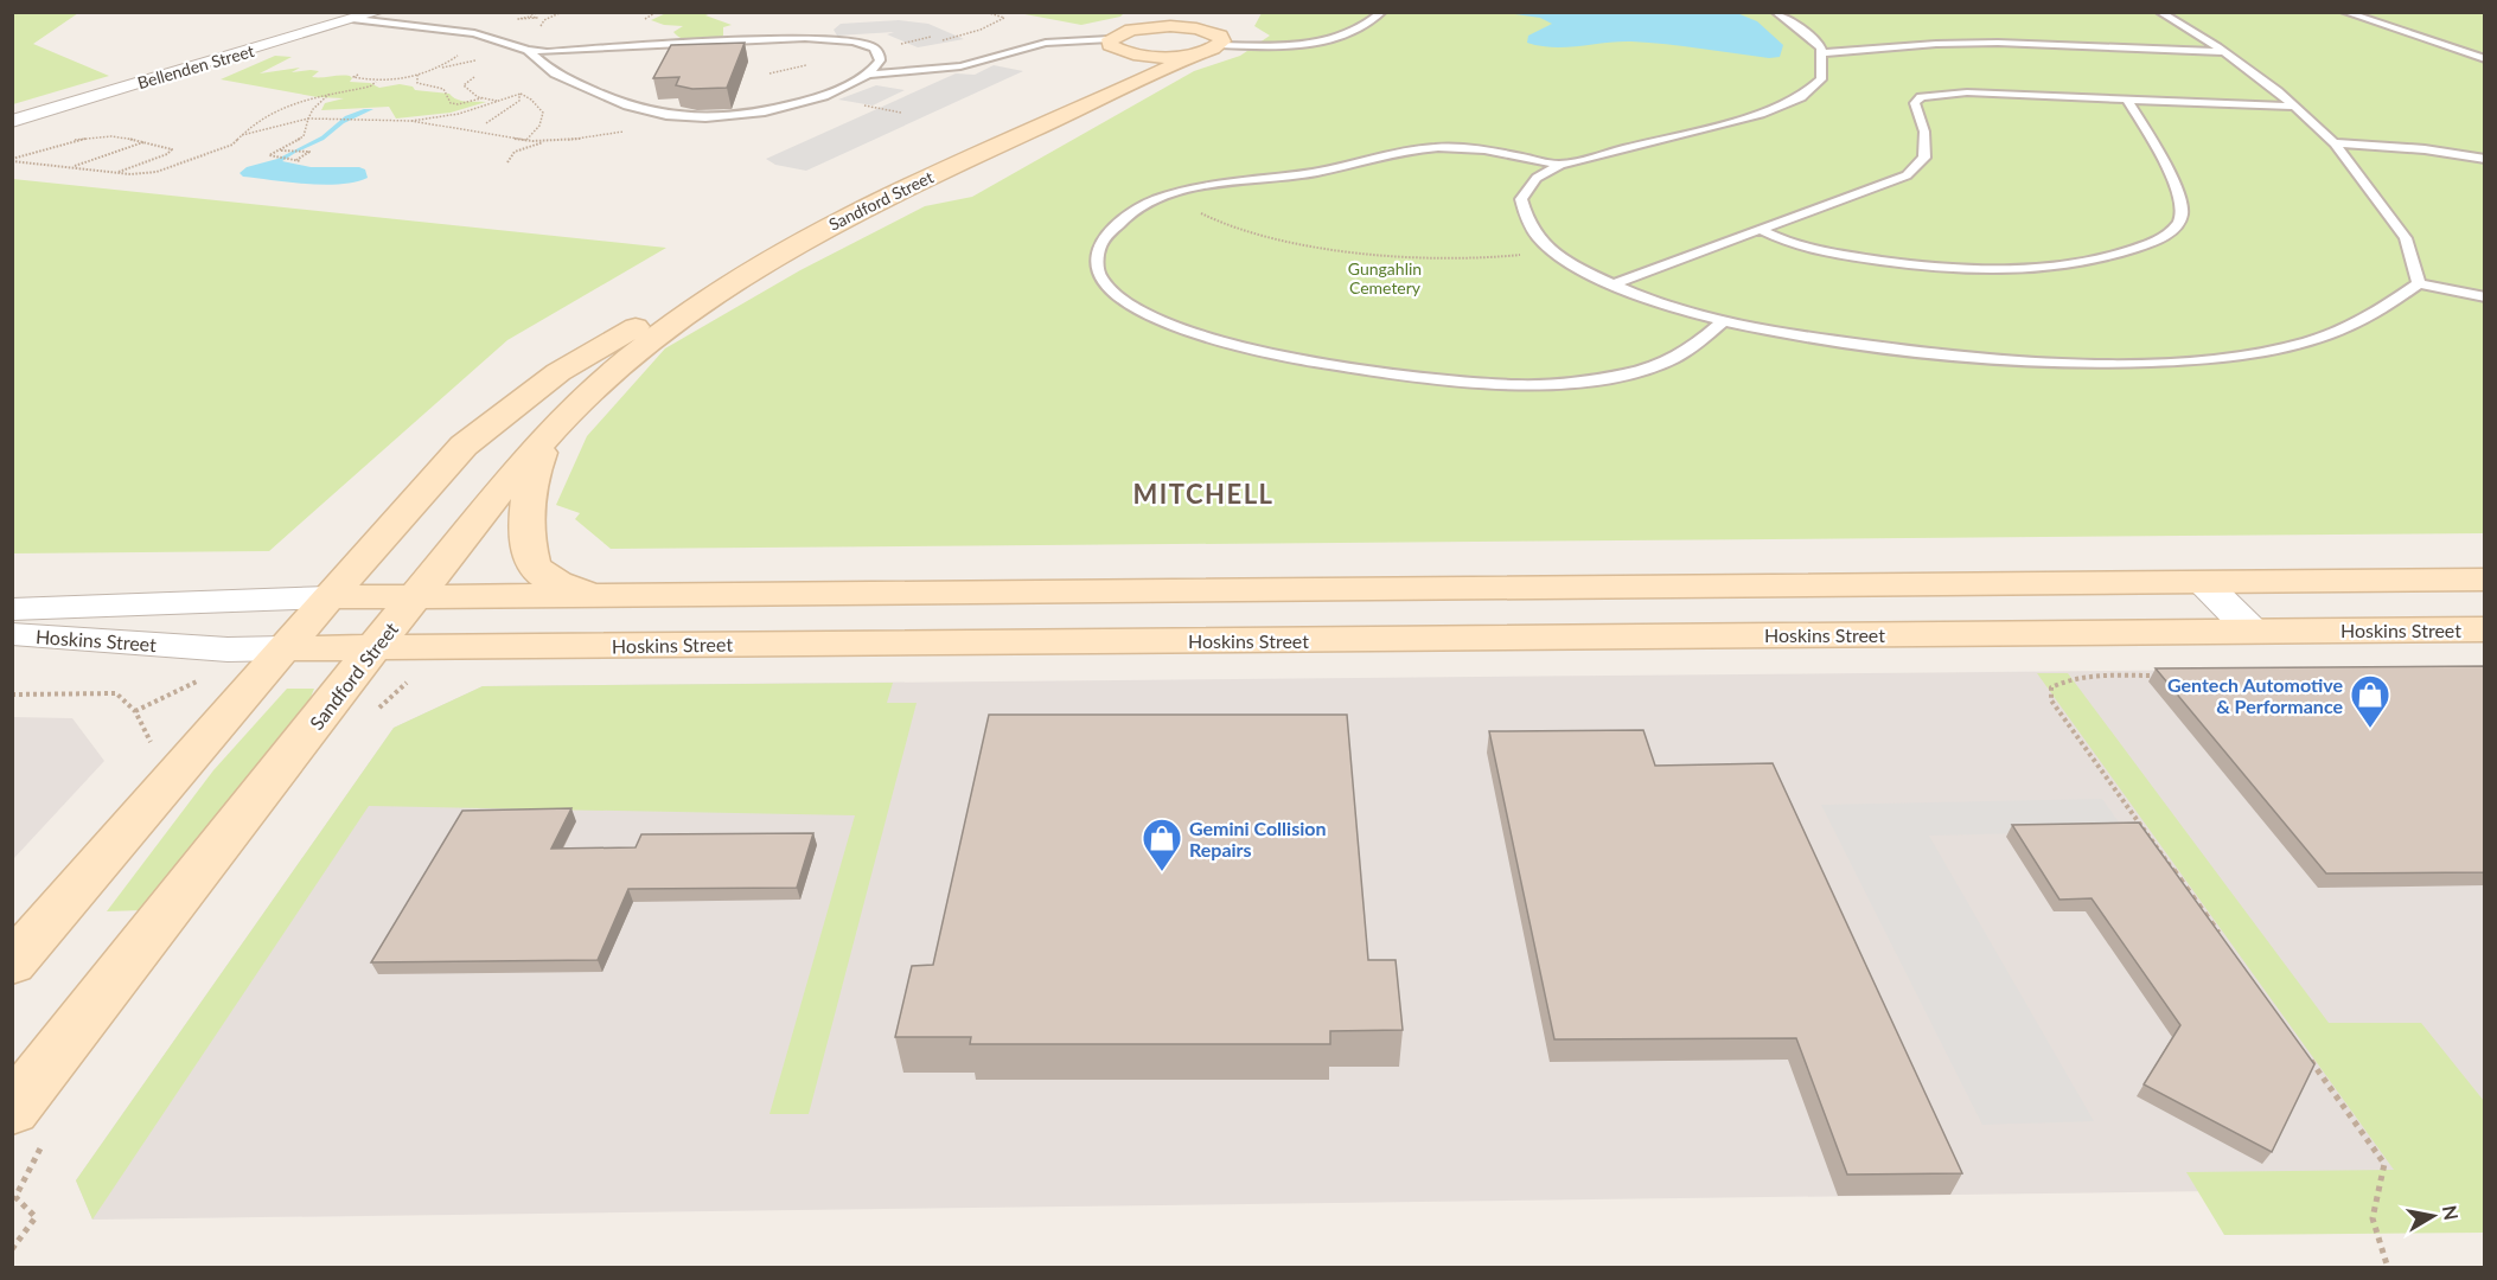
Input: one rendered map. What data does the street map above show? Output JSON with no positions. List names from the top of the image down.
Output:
{
  "streets": {
    "main road": ["Sandford Street", "Hoskins Street"],
    "street": ["Bellenden Street"]
  },
  "crossings": [
    ["Sandford Street", "Hoskins Street"]
  ],
  "districts": ["MITCHELL"],
  "parks": ["Gungahlin Cemetery"],
  "places": {
    "shop": ["Gentech Automotive & Performance", "Gemini Collision Repairs"]
  },
  "north": "right"
}
